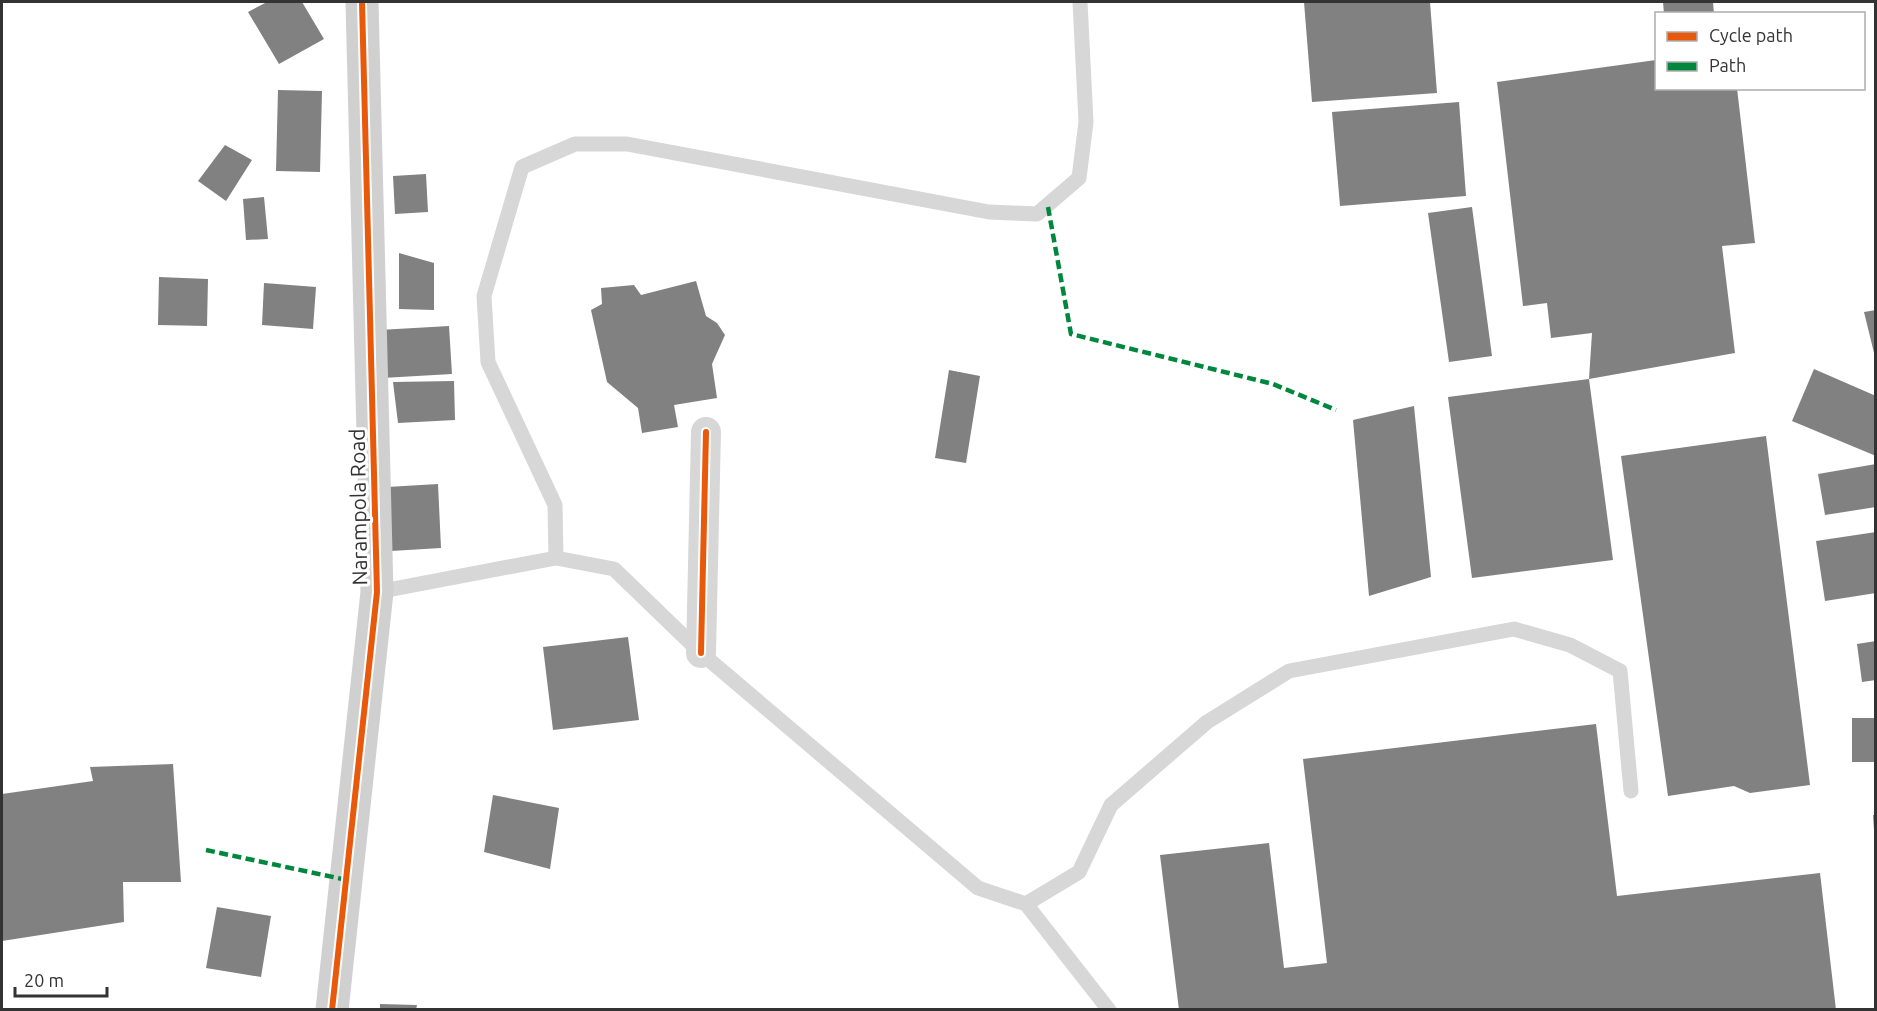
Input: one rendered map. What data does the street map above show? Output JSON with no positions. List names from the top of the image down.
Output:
{
  "streets": {
    "street": ["Narampola Road"]
  },
  "legend": ["Cycle path", "Path"],
  "scale_bar": "20 m"
}
